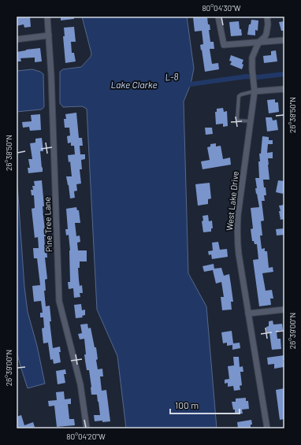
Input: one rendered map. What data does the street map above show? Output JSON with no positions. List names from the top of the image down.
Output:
{
  "streets": {
    "street": ["West Lake Drive", "Pine Tree Lane"]
  },
  "water": ["L-8", "Lake Clarke"],
  "scale_bar": "100 m",
  "coordinates": [
    "80°04'30\"W",
    "26°38'50\"N",
    "26°39'00\"N",
    "80°04'20\"W"
  ]
}
